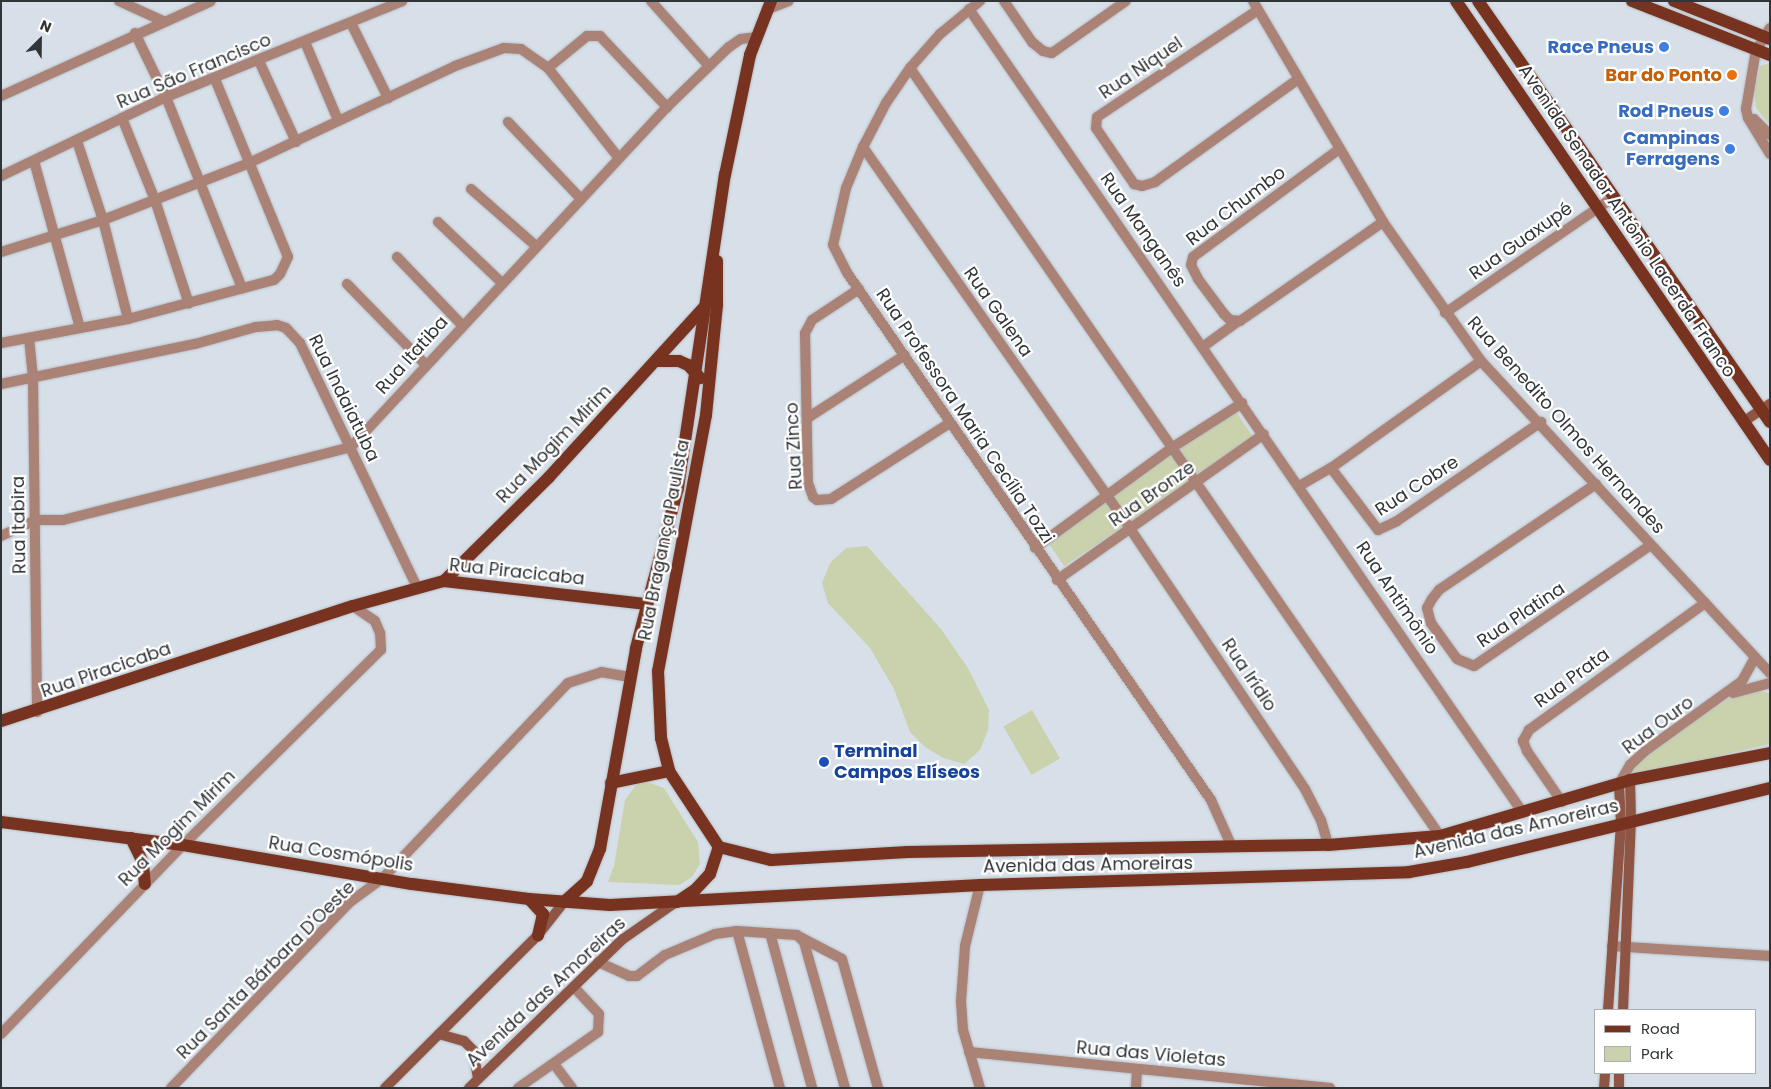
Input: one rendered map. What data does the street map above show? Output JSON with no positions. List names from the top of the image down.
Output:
{
  "streets": {
    "main road": [
      "Avenida Senador Antônio Lacerda Franco",
      "Rua Mogim Mirim",
      "Rua Bragança Paulista",
      "Rua Piracicaba",
      "Avenida das Amoreiras",
      "Rua Cosmópolis"
    ],
    "street": [
      "Rua Niquel",
      "Rua São Francisco",
      "Rua Chumbo",
      "Rua Manganês",
      "Rua Guaxupé",
      "Rua Galena",
      "Rua Itatiba",
      "Rua Indaiatuba",
      "Rua Professora Maria Cecília Tozzi",
      "Rua Benedito Olmos Hernandes",
      "Rua Zinco",
      "Rua Cobre",
      "Rua Bronze",
      "Rua Itabira",
      "Rua Antimônio",
      "Rua Platina",
      "Rua Irídio",
      "Rua Prata",
      "Rua Ouro",
      "Rua Santa Bárbara D'Oeste",
      "Rua das Violetas"
    ]
  },
  "crossings": [
    ["Rua Niquel", "Rua Benedito Olmos Hernandes"],
    ["Rua Chumbo", "Rua Benedito Olmos Hernandes"],
    ["Avenida Senador Antônio Lacerda Franco", "Rua Guaxupé"],
    ["Rua Manganês", "Rua Professora Maria Cecília Tozzi"],
    ["Rua Manganês", "Rua Antimônio"],
    ["Rua Guaxupé", "Rua Benedito Olmos Hernandes"],
    ["Rua Galena", "Rua Professora Maria Cecília Tozzi"],
    ["Rua Galena", "Rua Bronze"],
    ["Rua Galena", "Rua Irídio"],
    ["Rua Itatiba", "Rua Indaiatuba"],
    ["Rua Itatiba", "Rua Bragança Paulista"],
    ["Rua Indaiatuba", "Rua Itabira"],
    ["Rua Indaiatuba", "Rua Piracicaba"],
    ["Rua Professora Maria Cecília Tozzi", "Rua Zinco"],
    ["Rua Professora Maria Cecília Tozzi", "Rua Bronze"],
    ["Rua Professora Maria Cecília Tozzi", "Avenida das Amoreiras"],
    ["Rua Benedito Olmos Hernandes", "Rua Cobre"],
    ["Rua Benedito Olmos Hernandes", "Rua Platina"],
    ["Rua Benedito Olmos Hernandes", "Rua Prata"],
    ["Rua Benedito Olmos Hernandes", "Rua Ouro"],
    ["Rua Mogim Mirim", "Rua Bragança Paulista"],
    ["Rua Mogim Mirim", "Rua Piracicaba"],
    ["Rua Mogim Mirim", "Rua Cosmópolis"],
    ["Rua Bronze", "Rua Antimônio"],
    ["Rua Bronze", "Rua Irídio"],
    ["Rua Itabira", "Rua Piracicaba"],
    ["Rua Bragança Paulista", "Rua Piracicaba"],
    ["Rua Bragança Paulista", "Avenida das Amoreiras"],
    ["Rua Antimônio", "Avenida das Amoreiras"],
    ["Rua Irídio", "Avenida das Amoreiras"],
    ["Rua Prata", "Avenida das Amoreiras"],
    ["Rua Ouro", "Avenida das Amoreiras"],
    ["Avenida das Amoreiras", "Rua Cosmópolis"],
    ["Rua Cosmópolis", "Rua Santa Bárbara D'Oeste"]
  ],
  "places": [
    "Race Pneus",
    "Bar do Ponto",
    "Rod Pneus",
    "Campinas Ferragens",
    "Terminal Campos Elíseos"
  ],
  "legend": ["Road", "Park"],
  "north": "top right"
}
